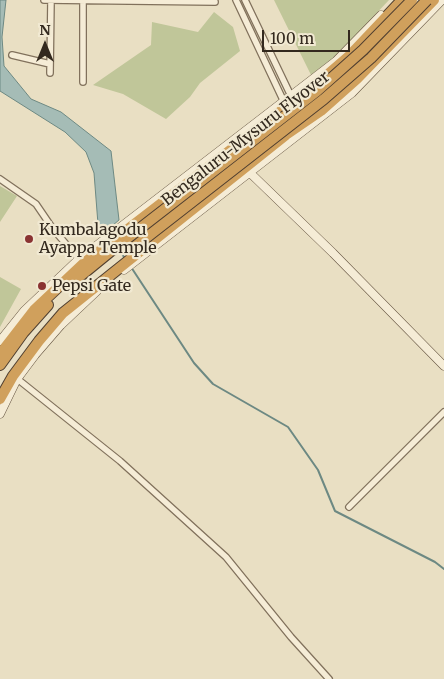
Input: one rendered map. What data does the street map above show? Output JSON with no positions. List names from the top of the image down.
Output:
{
  "streets": {
    "highway": ["Bengaluru-Mysuru Flyover"]
  },
  "places": ["Kumbalagodu Ayappa Temple", "Pepsi Gate"],
  "scale_bar": "100 m",
  "north": "top"
}
